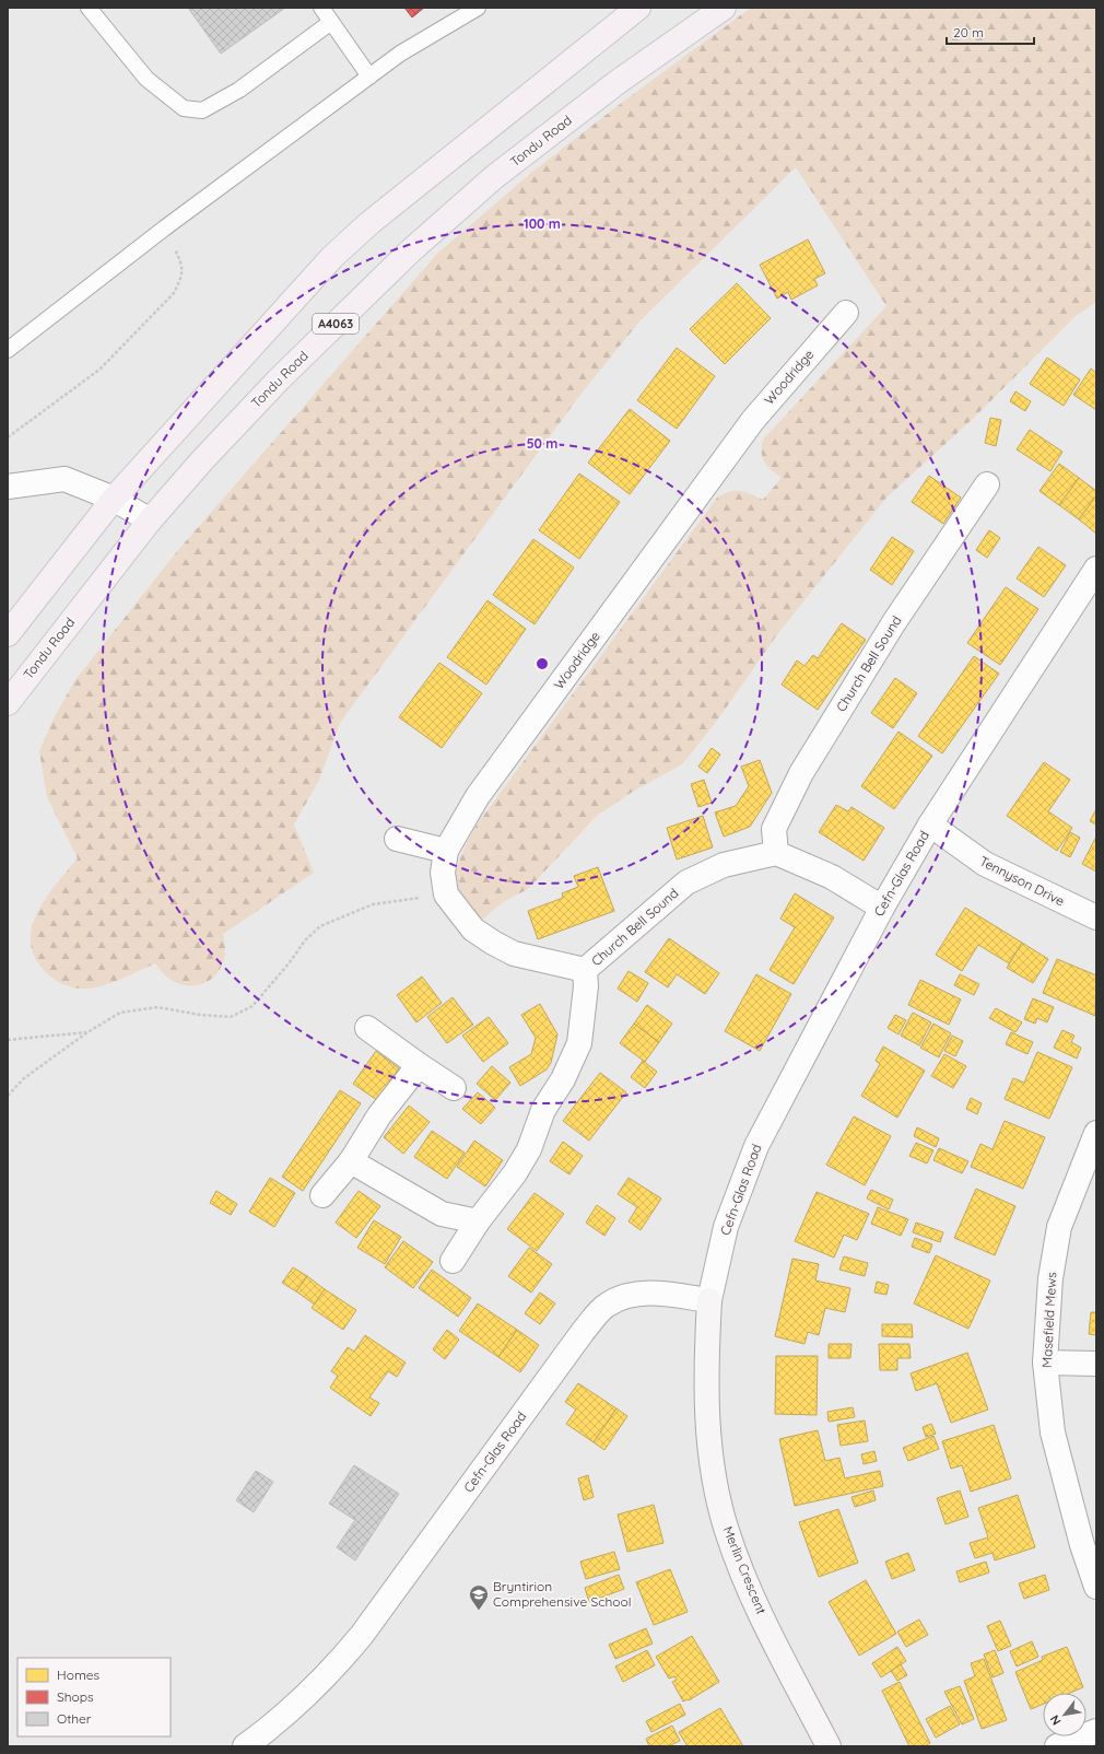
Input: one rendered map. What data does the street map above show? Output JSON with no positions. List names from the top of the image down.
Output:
{
  "streets": {
    "main road": ["Tondu Road", "A4063"],
    "street": [
      "Woodridge",
      "Church Bell Sound",
      "Cefn-Glas Road",
      "Tennyson Drive",
      "Masefield Mews",
      "Merlin Crescent"
    ]
  },
  "crossings": [
    ["Woodridge", "Church Bell Sound"],
    ["Cefn-Glas Road", "Tennyson Drive"],
    ["Cefn-Glas Road", "Merlin Crescent"]
  ],
  "places": {
    "school or university": ["Bryntirion Comprehensive School"]
  },
  "legend": ["Homes", "Shops", "Other"],
  "scale_bar": "20 m",
  "north": "bottom left",
  "rings": ["100 m", "50 m"]
}
